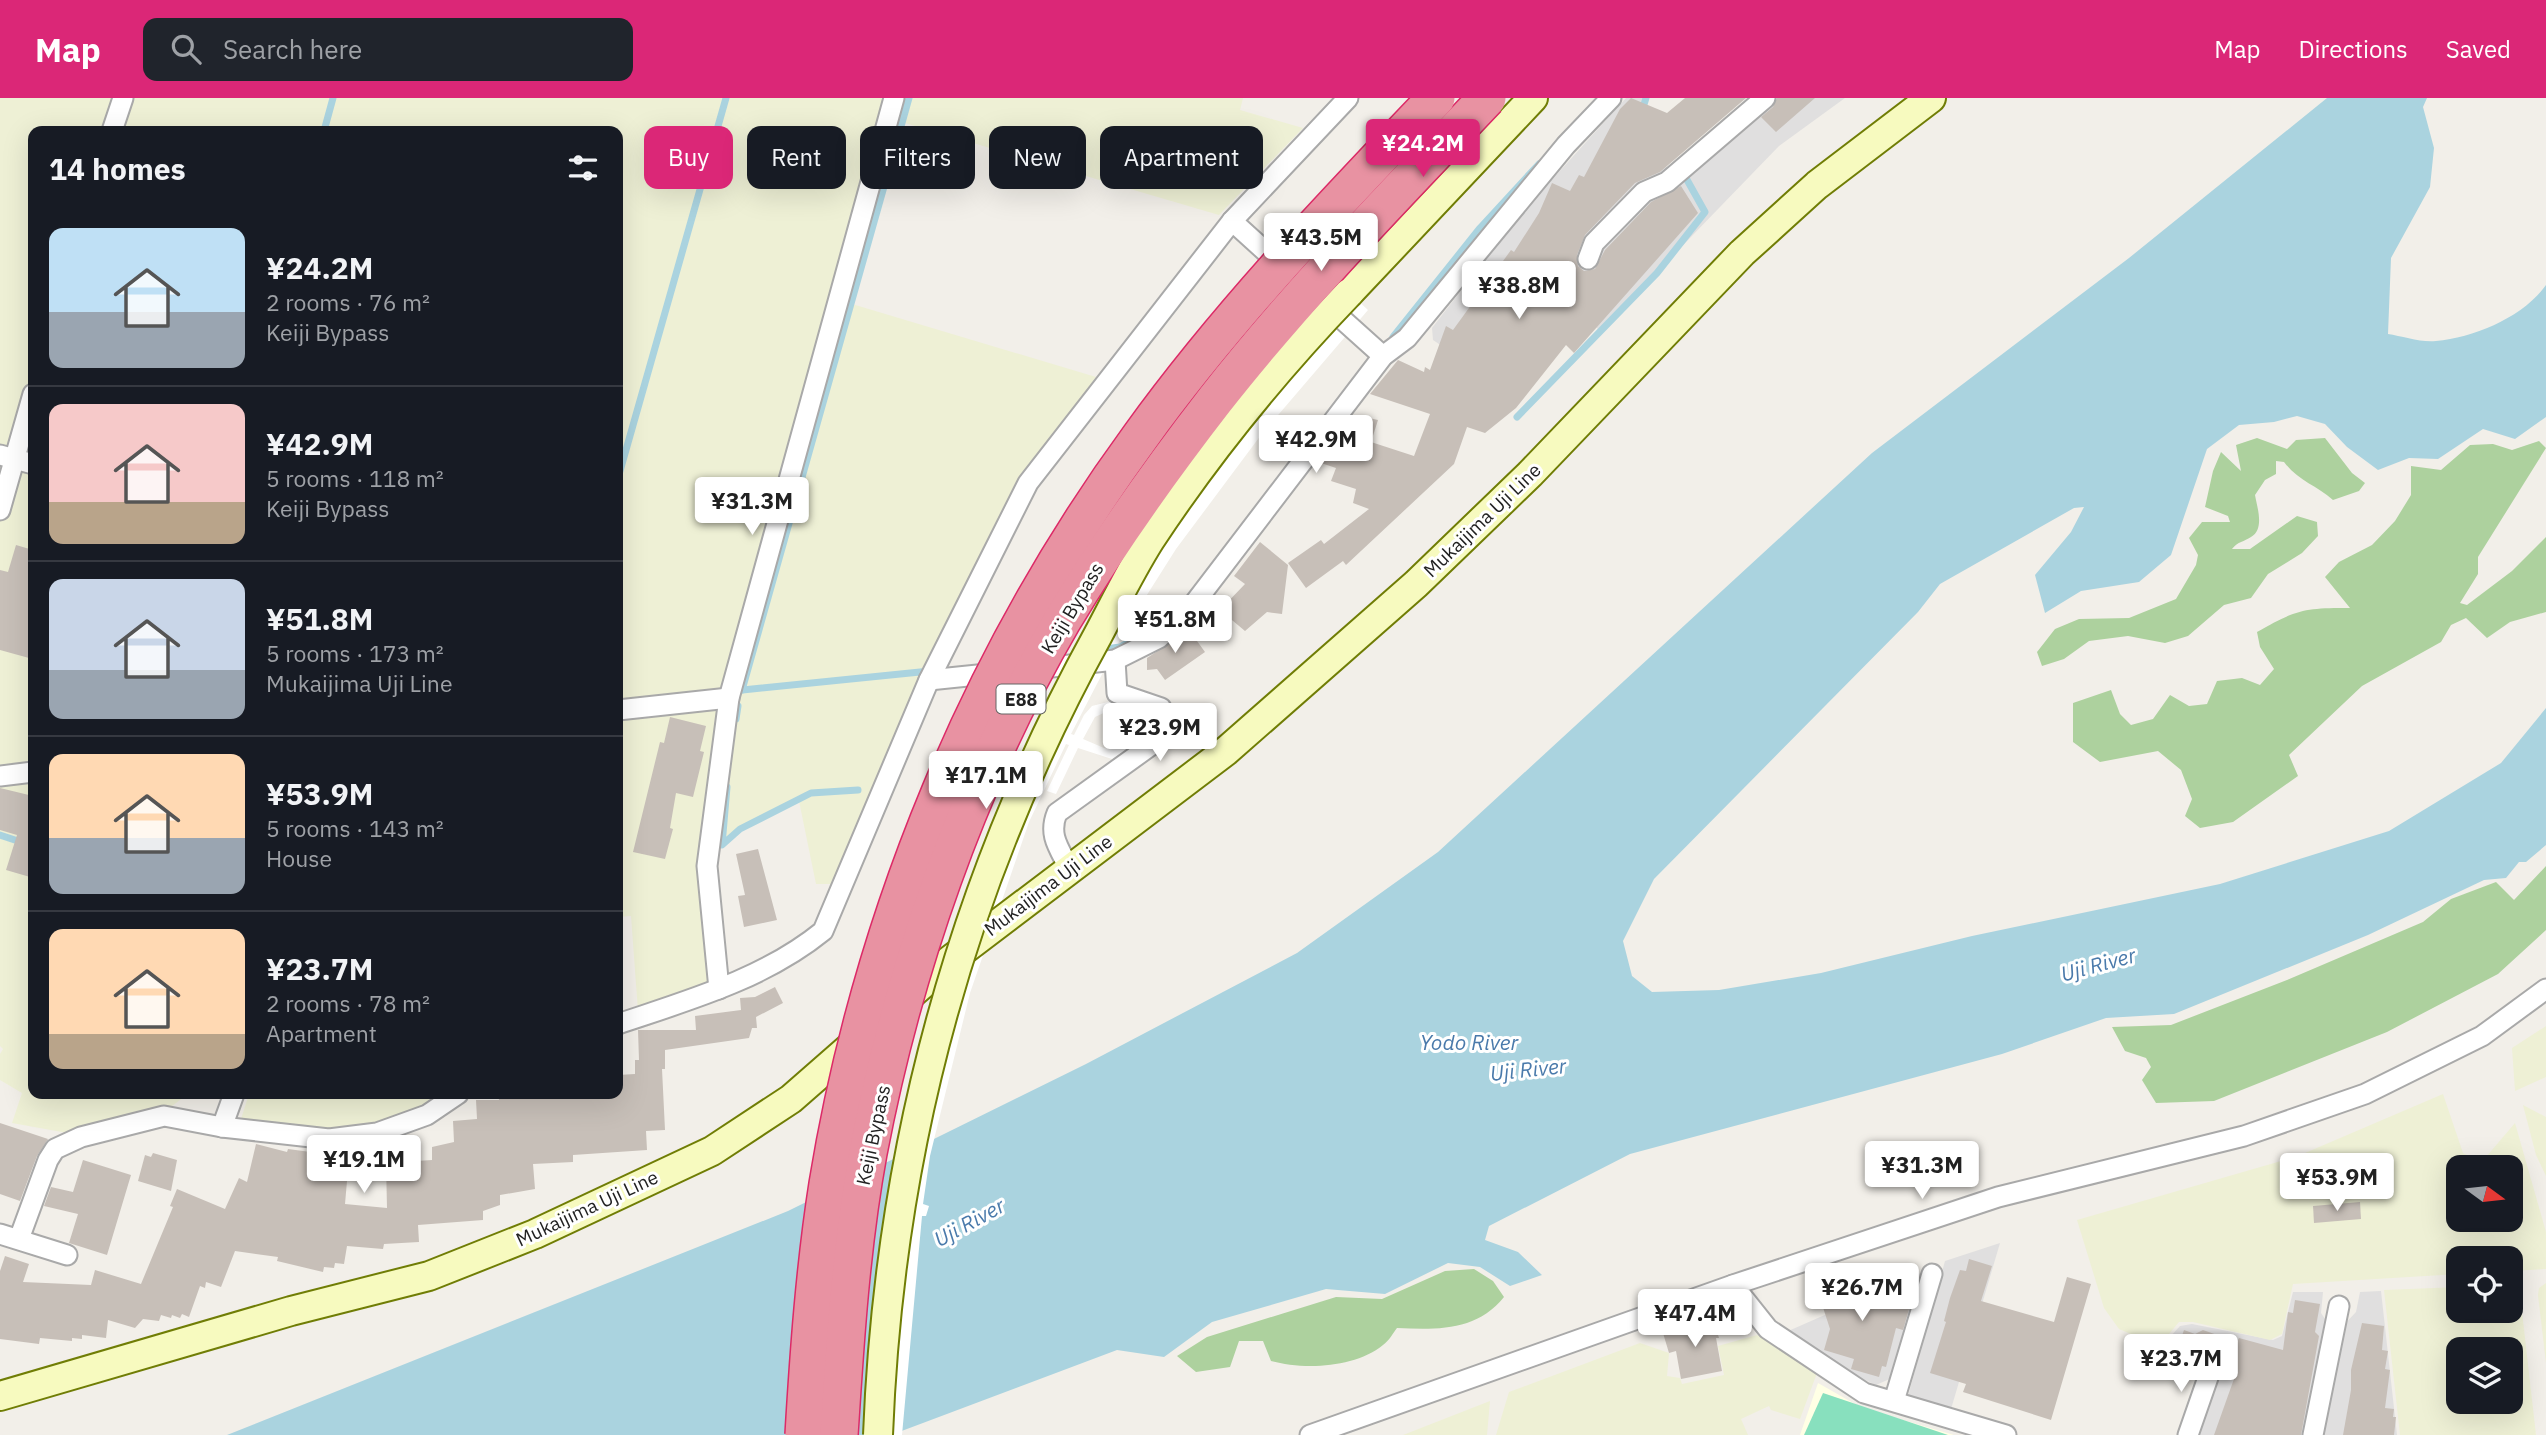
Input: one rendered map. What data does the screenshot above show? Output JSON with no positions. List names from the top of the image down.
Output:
{
  "streets": {
    "highway": ["Keiji Bypass", "E88"],
    "main road": ["Mukaijima Uji Line"]
  },
  "water": ["Uji River", "Yodo River"],
  "north": "right",
  "page": {
    "header": "Map",
    "search": "Search here",
    "nav": ["Map", "Directions", "Saved"],
    "price": [
      "¥24.2M",
      "¥43.5M",
      "¥38.8M",
      "¥42.9M",
      "¥31.3M",
      "¥51.8M",
      "¥23.9M",
      "¥17.1M",
      "¥19.1M",
      "¥31.3M",
      "¥53.9M",
      "¥26.7M",
      "¥47.4M",
      "¥23.7M"
    ],
    "chip": [
      "Buy",
      "Rent",
      "Filters",
      "New",
      "Apartment"
    ],
    "heading": "14 homes",
    "list": [
      {
        "name": "¥24.2M",
        "note": "2 rooms · 76 m² · Keiji Bypass"
      },
      {
        "name": "¥42.9M",
        "note": "5 rooms · 118 m² · Keiji Bypass"
      },
      {
        "name": "¥51.8M",
        "note": "5 rooms · 173 m² · Mukaijima Uji Line"
      },
      {
        "name": "¥53.9M",
        "note": "5 rooms · 143 m² · House"
      },
      {
        "name": "¥23.7M",
        "note": "2 rooms · 78 m² · Apartment"
      }
    ]
  }
}
